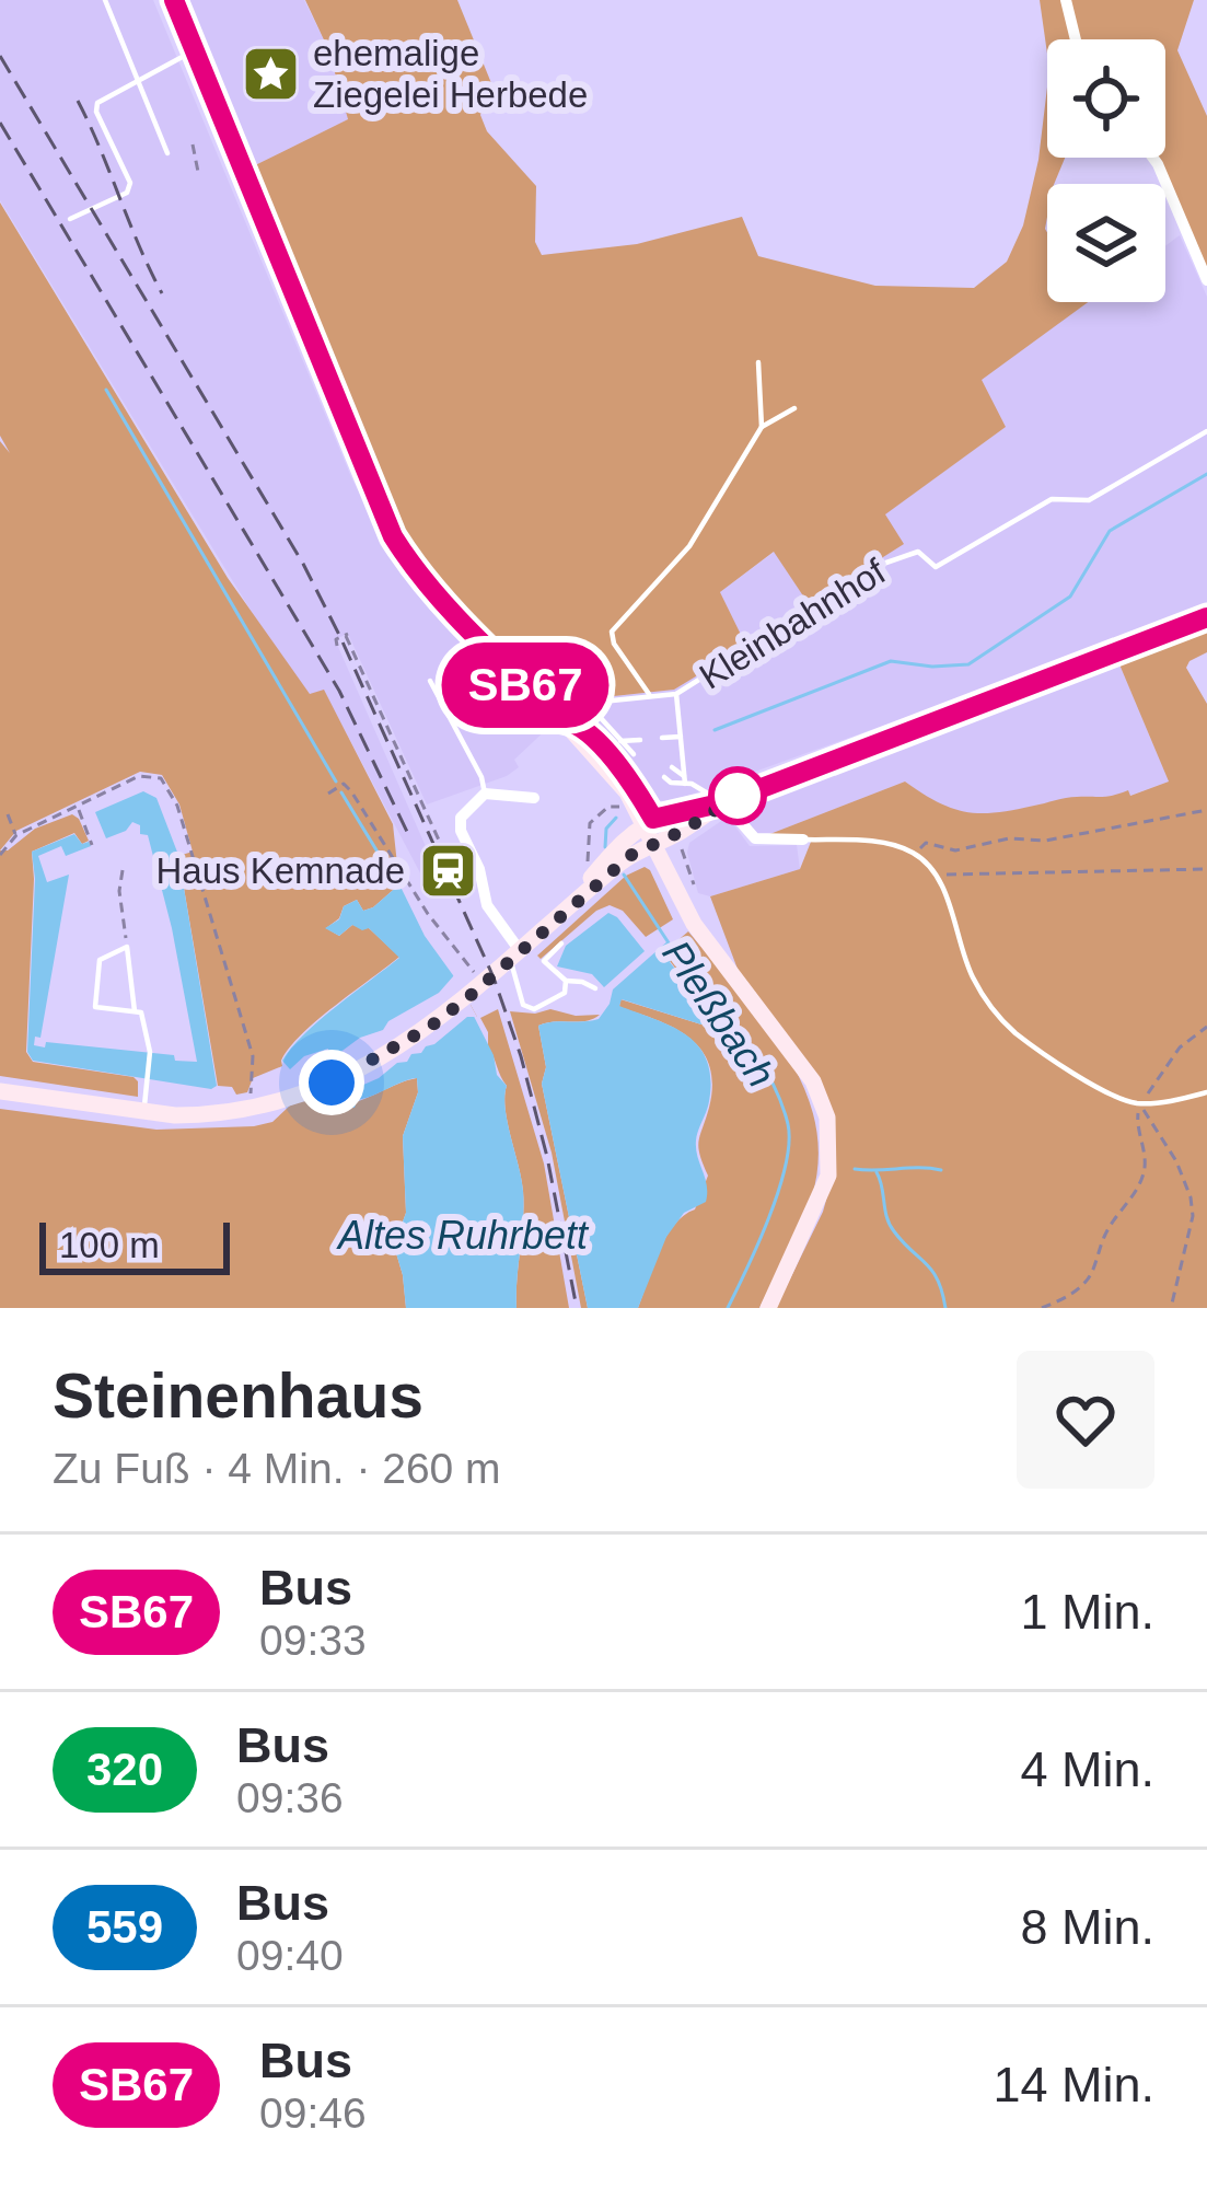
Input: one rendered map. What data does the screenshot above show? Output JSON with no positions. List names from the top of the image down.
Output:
{
  "streets": {
    "lane": ["Kleinbahnhof"]
  },
  "water": ["Pleßbach", "Altes Ruhrbett"],
  "places": {
    "place": ["ehemalige Ziegelei Herbede"],
    "station": ["Haus Kemnade"]
  },
  "lines": ["bus line SB67"],
  "scale_bar": "100 m",
  "page": {
    "on_map": "SB67",
    "scale": "100 m",
    "heading": ["Steinenhaus", "Zu Fuß · 4 Min. · 260 m"],
    "list": [
      {
        "mark": "SB67",
        "name": "Bus",
        "note": "09:33",
        "value": "1 Min."
      },
      {
        "mark": "320",
        "name": "Bus",
        "note": "09:36",
        "value": "4 Min."
      },
      {
        "mark": "559",
        "name": "Bus",
        "note": "09:40",
        "value": "8 Min."
      },
      {
        "mark": "SB67",
        "name": "Bus",
        "note": "09:46",
        "value": "14 Min."
      }
    ]
  }
}
